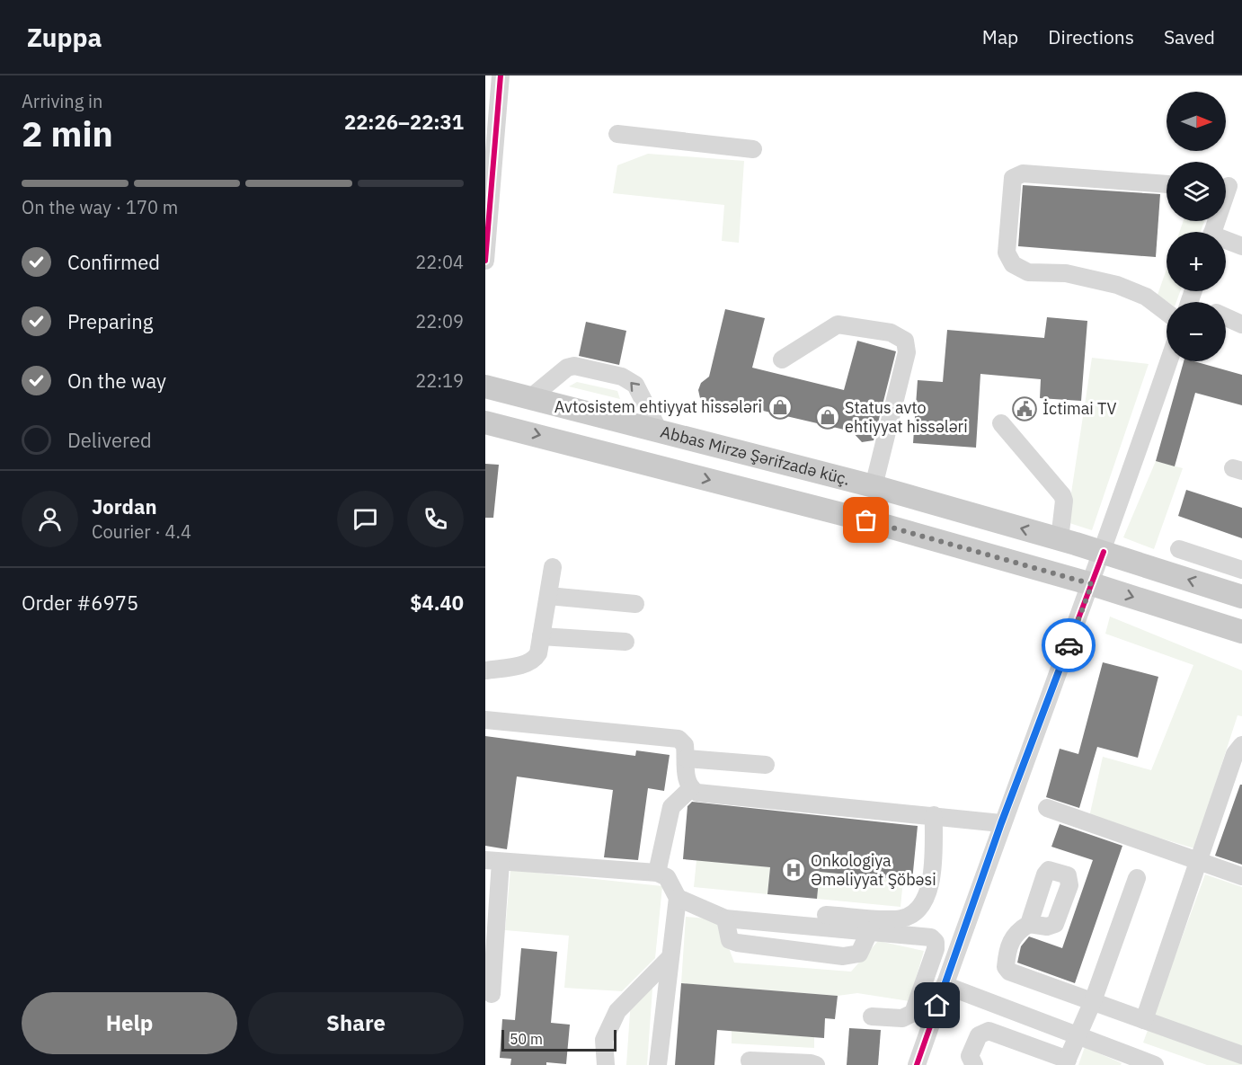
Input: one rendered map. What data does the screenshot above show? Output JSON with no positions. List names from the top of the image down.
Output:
{
  "streets": {
    "main road": ["Abbas Mirzə Şərifzadə küç."]
  },
  "places": {
    "shop": ["Avtosistem ehtiyyat hissələri", "Status avto ehtiyyat hissələri"],
    "public building": ["İctimai TV"],
    "hospital": ["Onkologiya Əməliyyat Şöbəsi"]
  },
  "scale_bar": "50 m",
  "north": "right",
  "page": {
    "header": "Zuppa",
    "nav": ["Map", "Directions", "Saved"],
    "heading": ["2 min", "Arriving in", "22:26–22:31"],
    "panel": [
      "Jordan",
      "Courier · 4.4",
      "Order #6975",
      "$4.40"
    ],
    "map_buttons": ["+", "−"],
    "bar": "On the way · 170 m",
    "list": [
      ["Confirmed", "22:04"],
      ["Preparing", "22:09"],
      ["On the way", "22:19"],
      "Delivered"
    ],
    "buttons": ["Help", "Share"],
    "scale": "50 m"
  }
}
